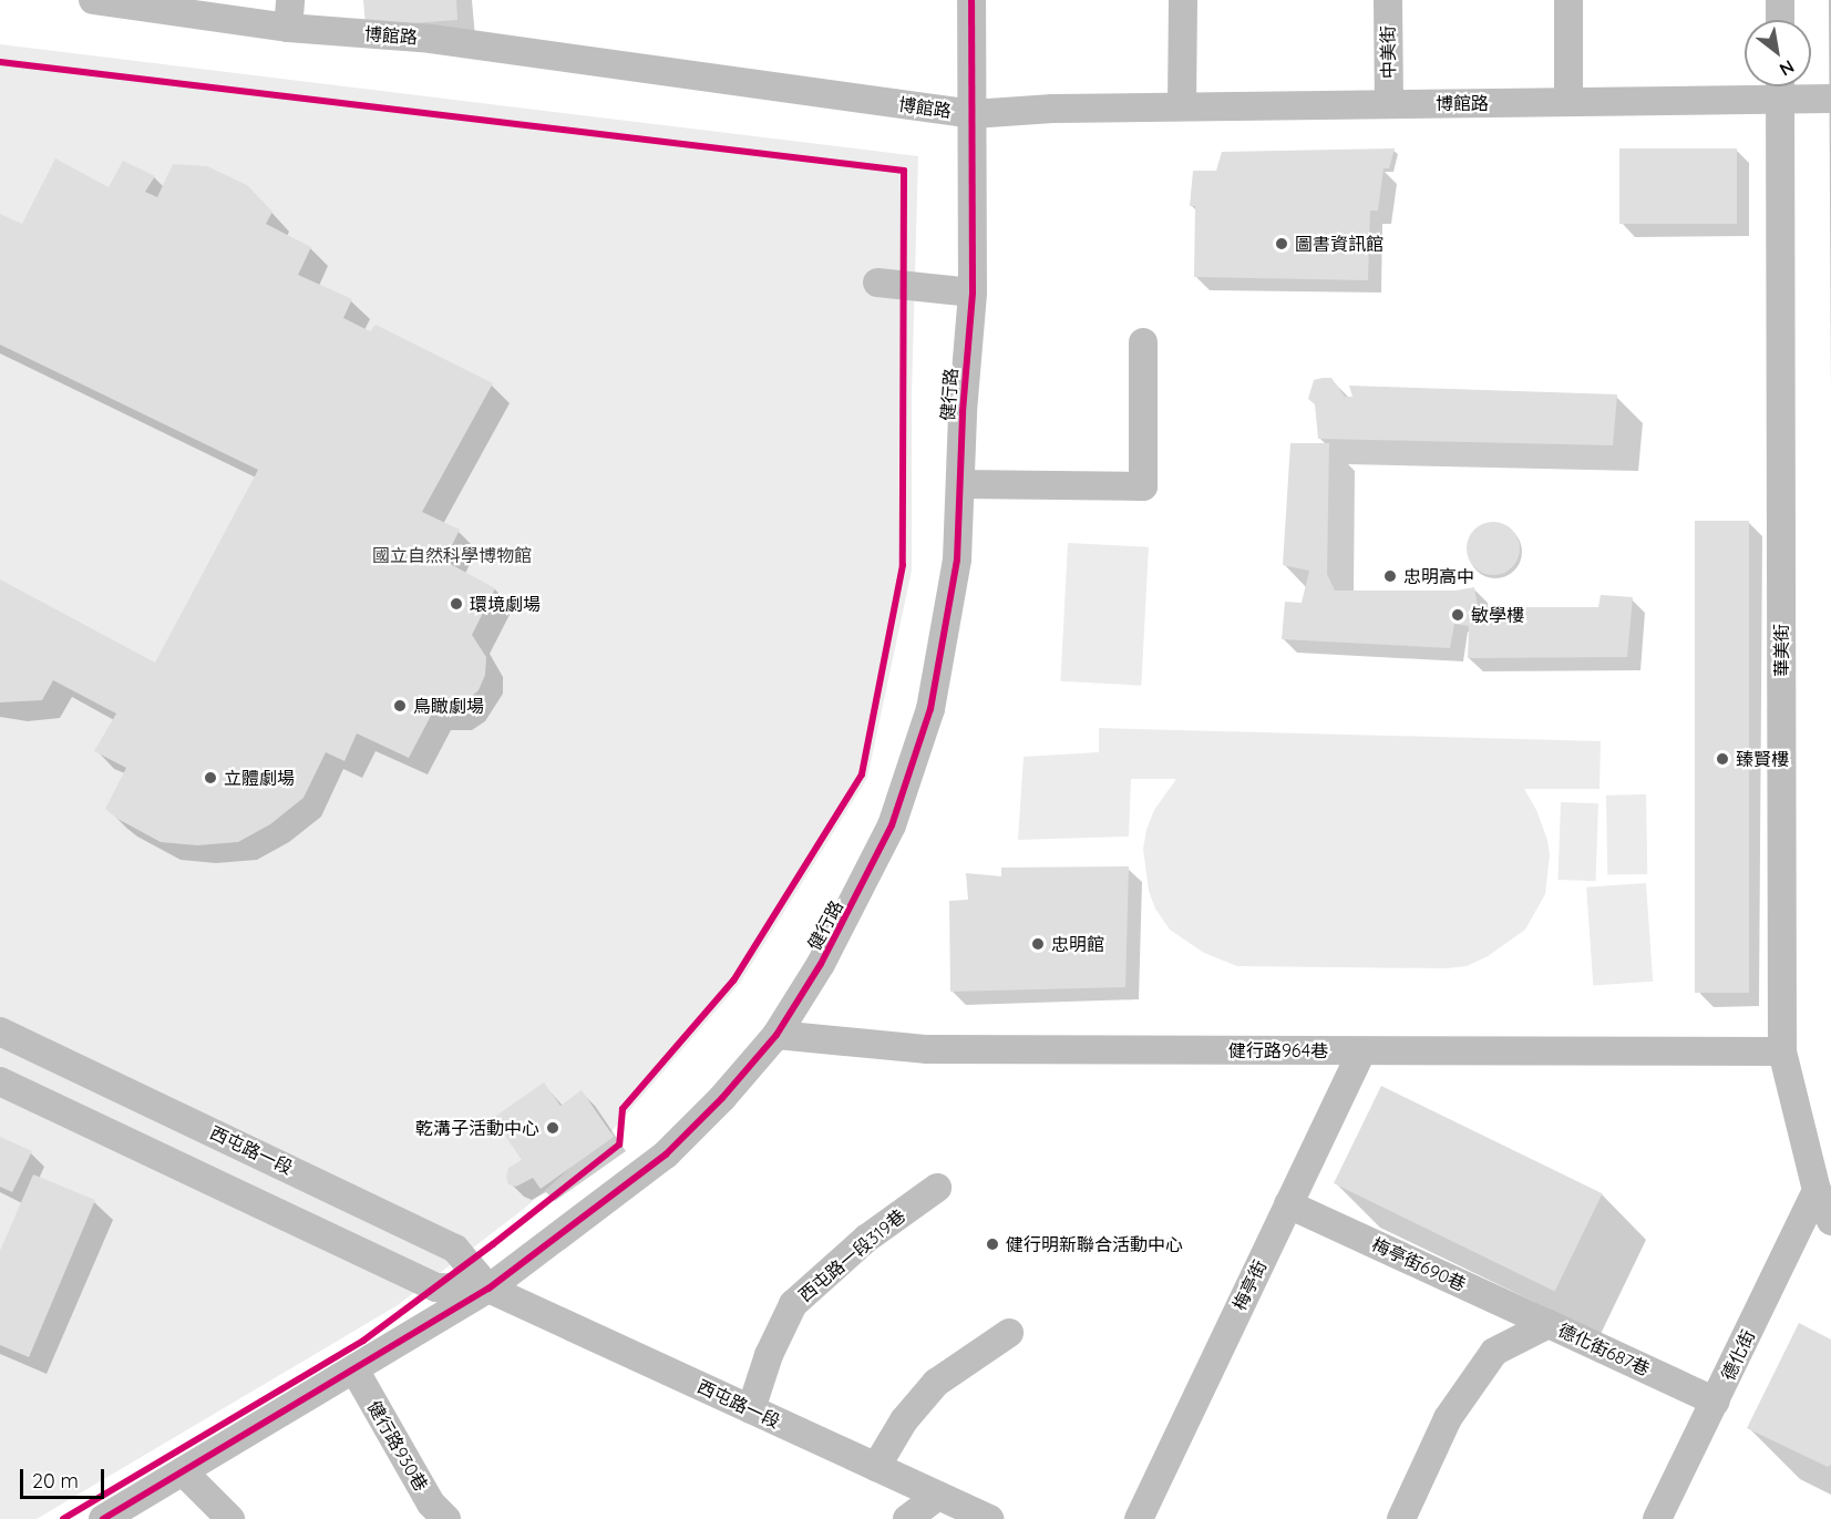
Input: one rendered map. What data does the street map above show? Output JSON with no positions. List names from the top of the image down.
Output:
{
  "streets": {
    "street": [
      "博館路",
      "中美街",
      "健行路",
      "華美街",
      "健行路964巷",
      "西屯路一段",
      "西屯路一段319巷",
      "梅亭街690巷",
      "梅亭街",
      "德化街687巷",
      "德化街",
      "健行路930巷"
    ]
  },
  "crossings": [
    ["博館路", "中美街"],
    ["博館路", "健行路"],
    ["博館路", "華美街"],
    ["健行路", "健行路964巷"],
    ["健行路", "西屯路一段"],
    ["健行路", "健行路930巷"],
    ["華美街", "健行路964巷"],
    ["華美街", "德化街"],
    ["健行路964巷", "梅亭街"],
    ["西屯路一段", "西屯路一段319巷"],
    ["梅亭街690巷", "梅亭街"],
    ["梅亭街690巷", "德化街687巷"],
    ["德化街687巷", "德化街"]
  ],
  "parks": ["國立自然科學博物館"],
  "places": [
    "圖書資訊館",
    "忠明高中",
    "環境劇場",
    "敏學樓",
    "鳥瞰劇場",
    "臻賢樓",
    "立體劇場",
    "忠明館",
    "乾溝子活動中心",
    "健行明新聯合活動中心"
  ],
  "scale_bar": "20 m",
  "north": "bottom right"
}
